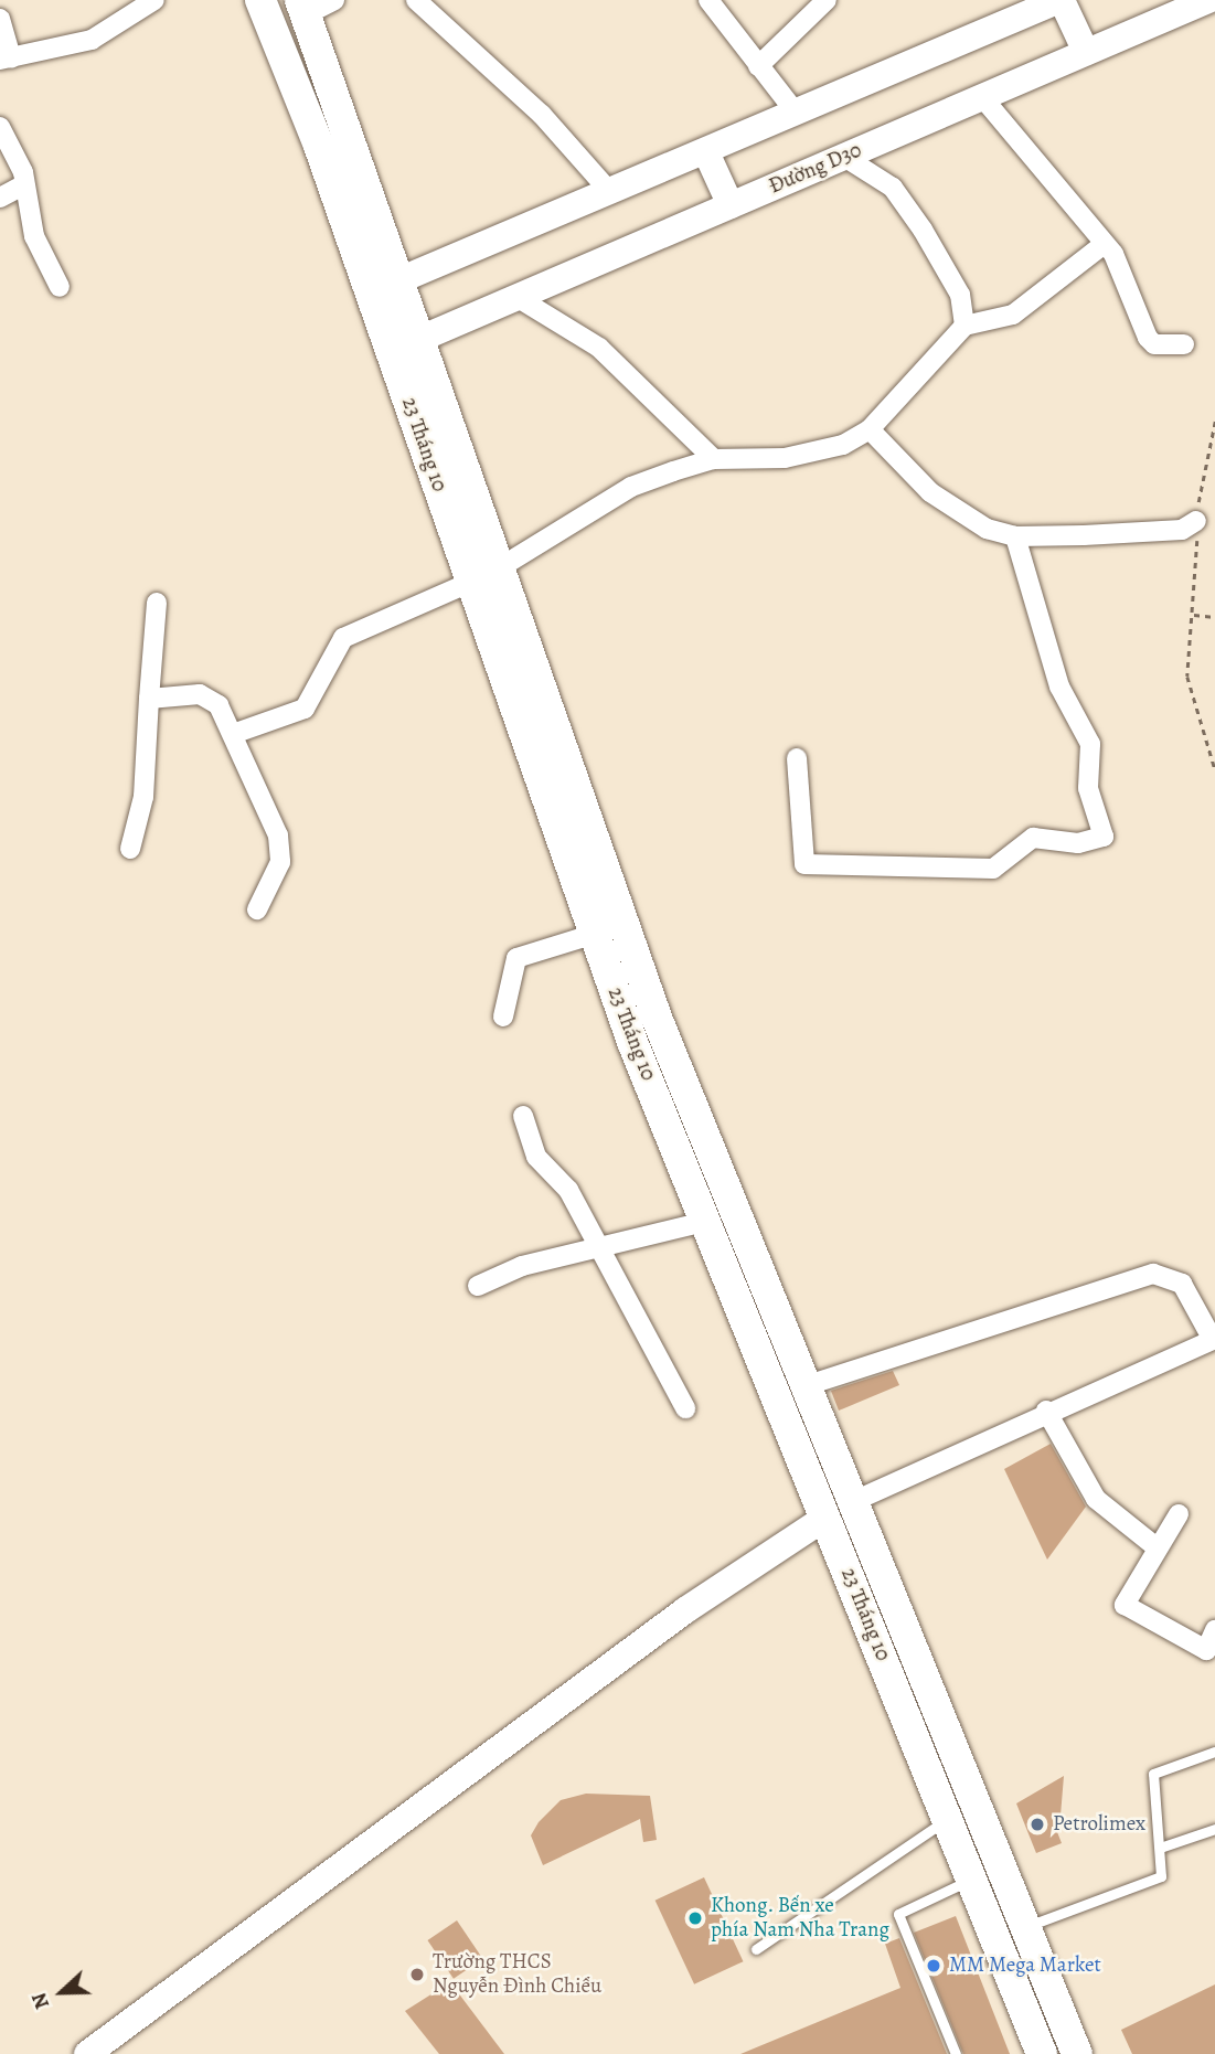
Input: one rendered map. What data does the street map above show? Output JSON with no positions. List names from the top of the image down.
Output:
{
  "streets": {
    "main road": ["23 Tháng 10"],
    "street": ["Đường D30"]
  },
  "crossings": [
    ["Đường D30", "23 Tháng 10"]
  ],
  "places": [
    "Petrolimex",
    "Khong. Bến xe phía Nam Nha Trang",
    "MM Mega Market",
    "Trường THCS Nguyễn Đình Chiểu"
  ],
  "north": "left"
}
